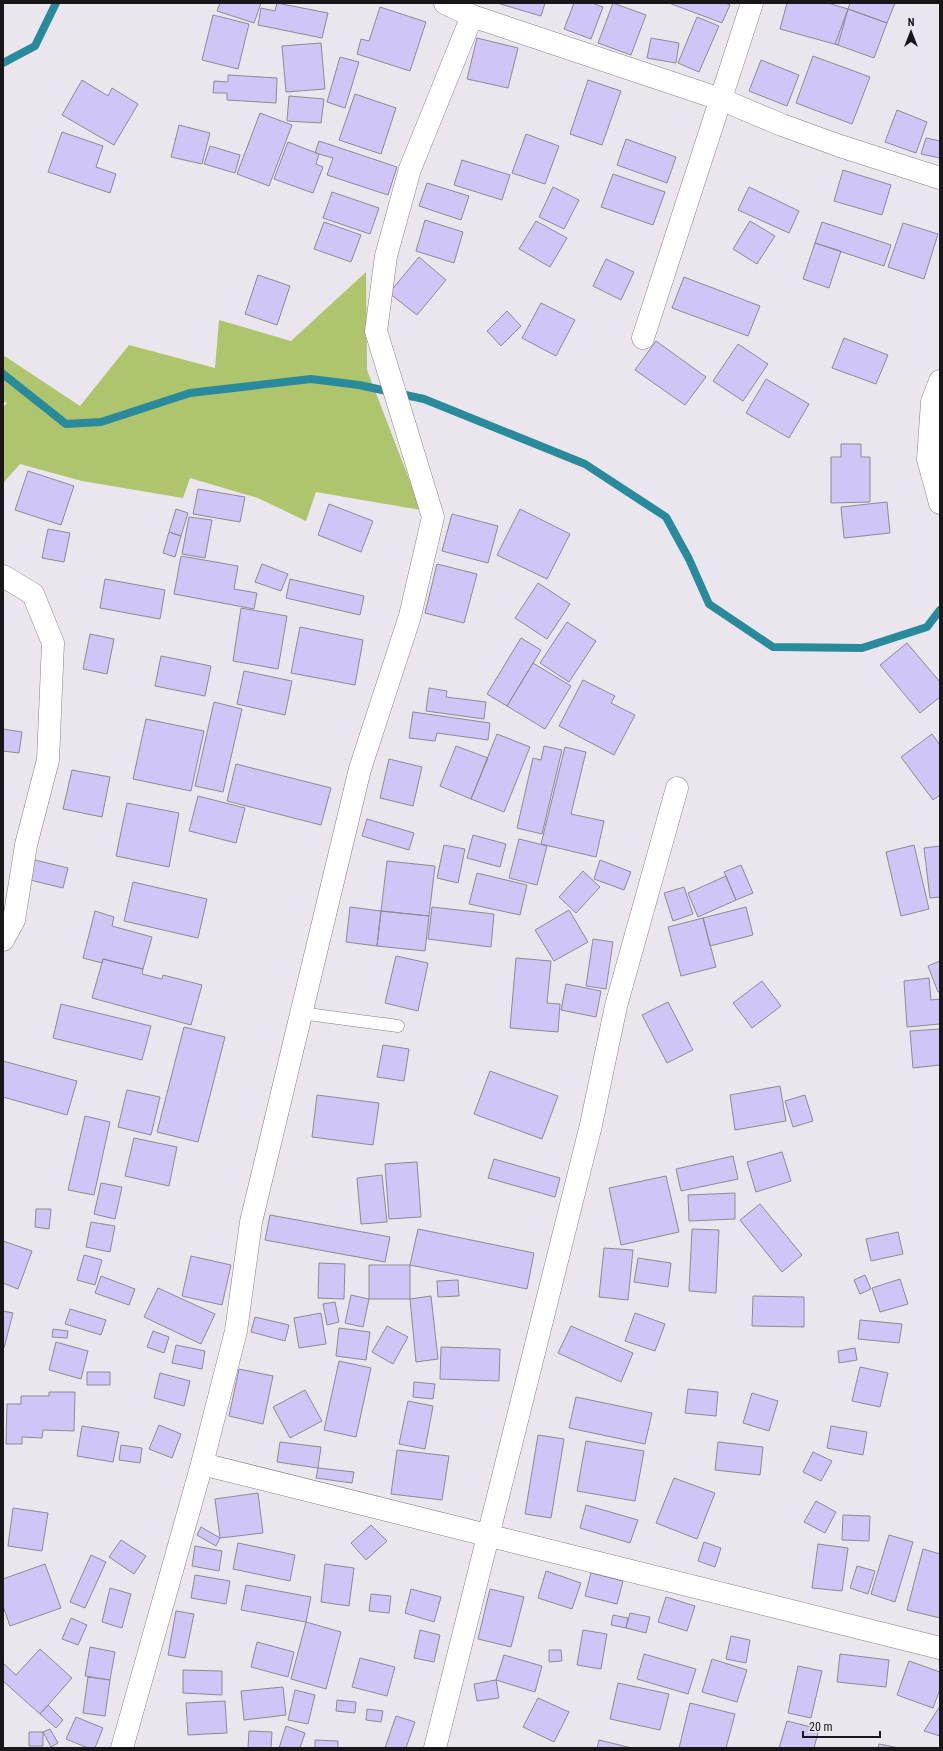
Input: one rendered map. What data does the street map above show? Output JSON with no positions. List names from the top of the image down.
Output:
{
  "scale_bar": "20 m",
  "north": "top"
}
